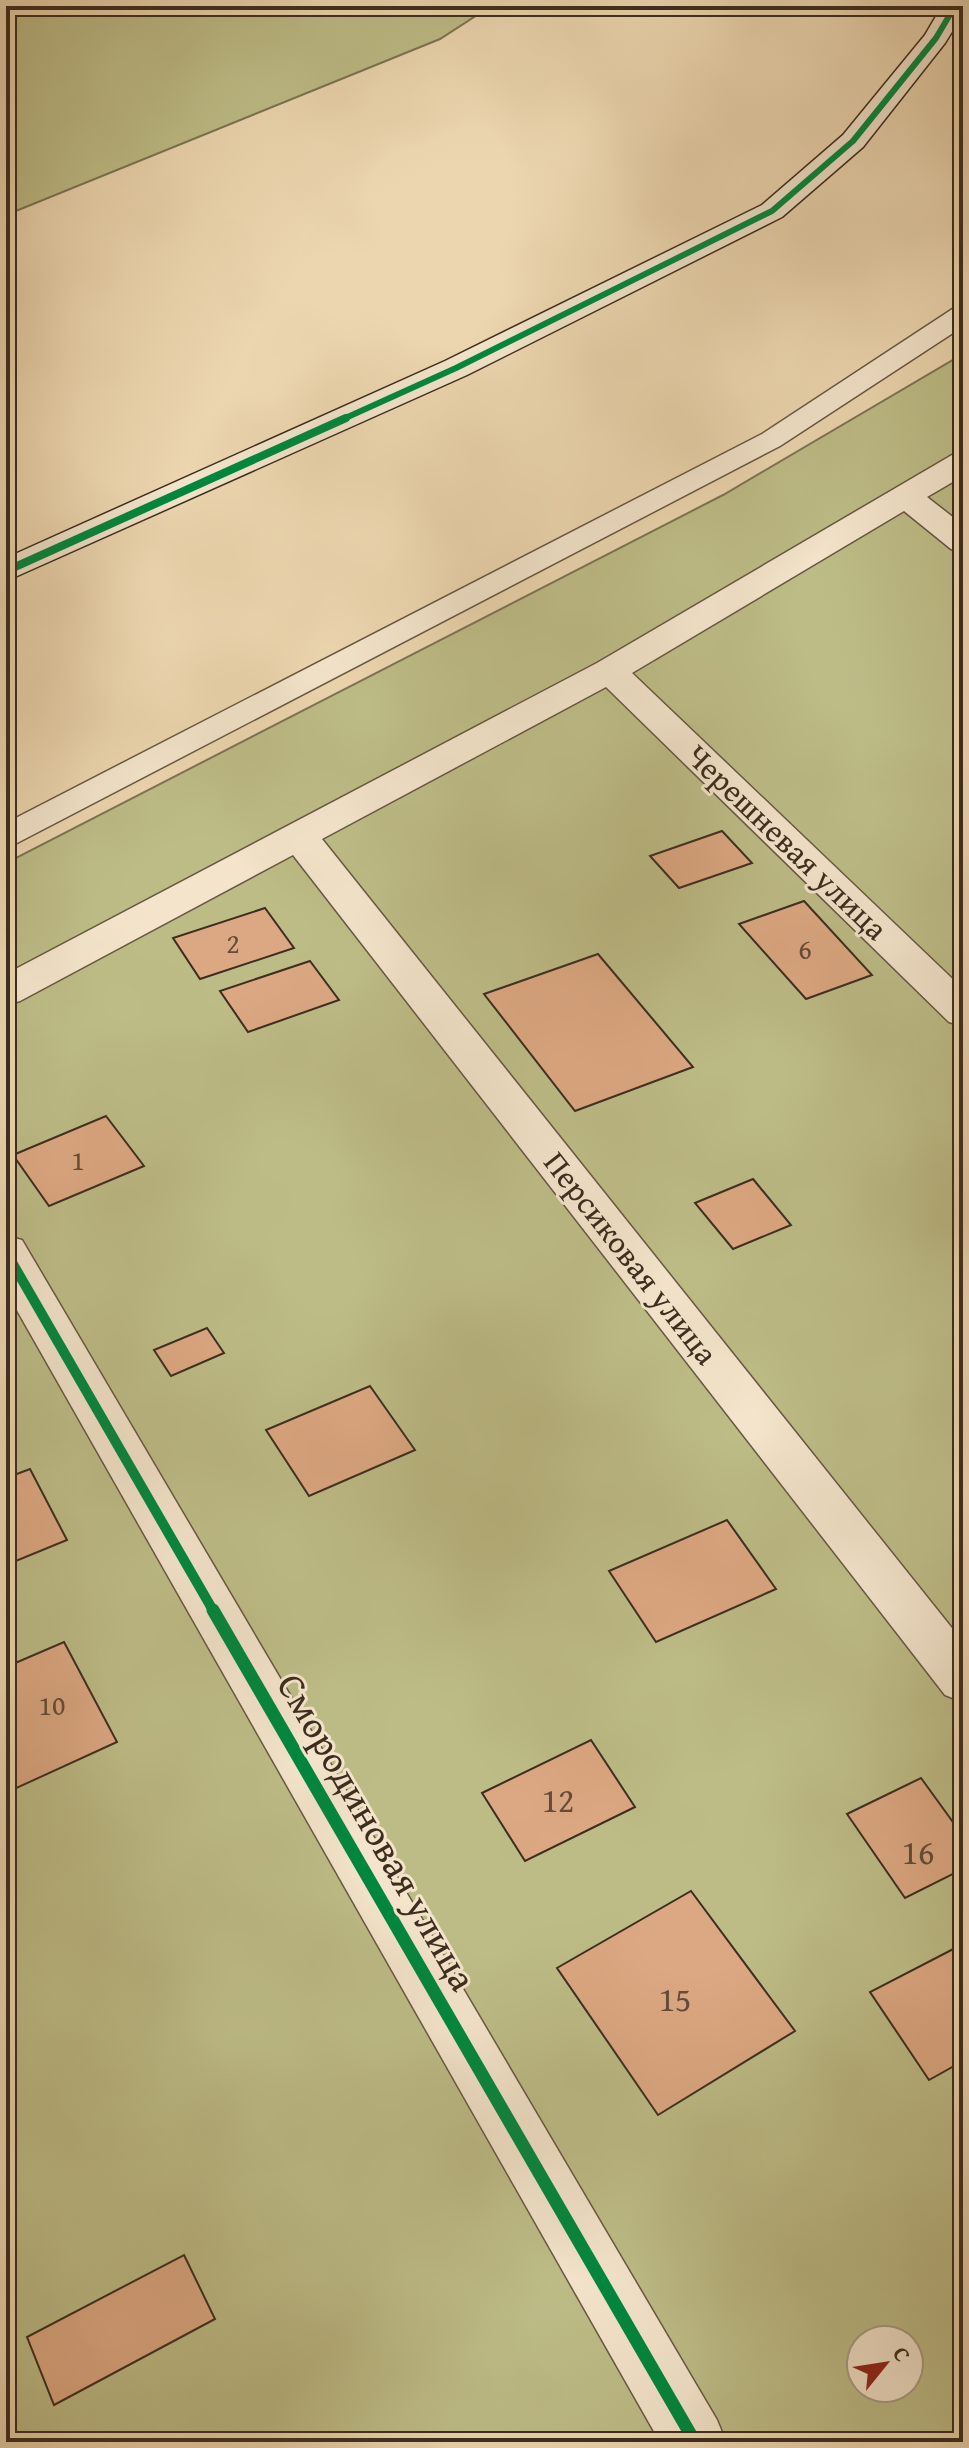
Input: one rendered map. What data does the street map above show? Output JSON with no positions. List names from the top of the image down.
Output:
{
  "streets": {
    "street": ["Черешневая улица", "Персиковая улица", "Смородиновая улица"]
  },
  "house_numbers": [
    "2",
    "6",
    "1",
    "10",
    "12",
    "16",
    "15"
  ],
  "north": "top right"
}
